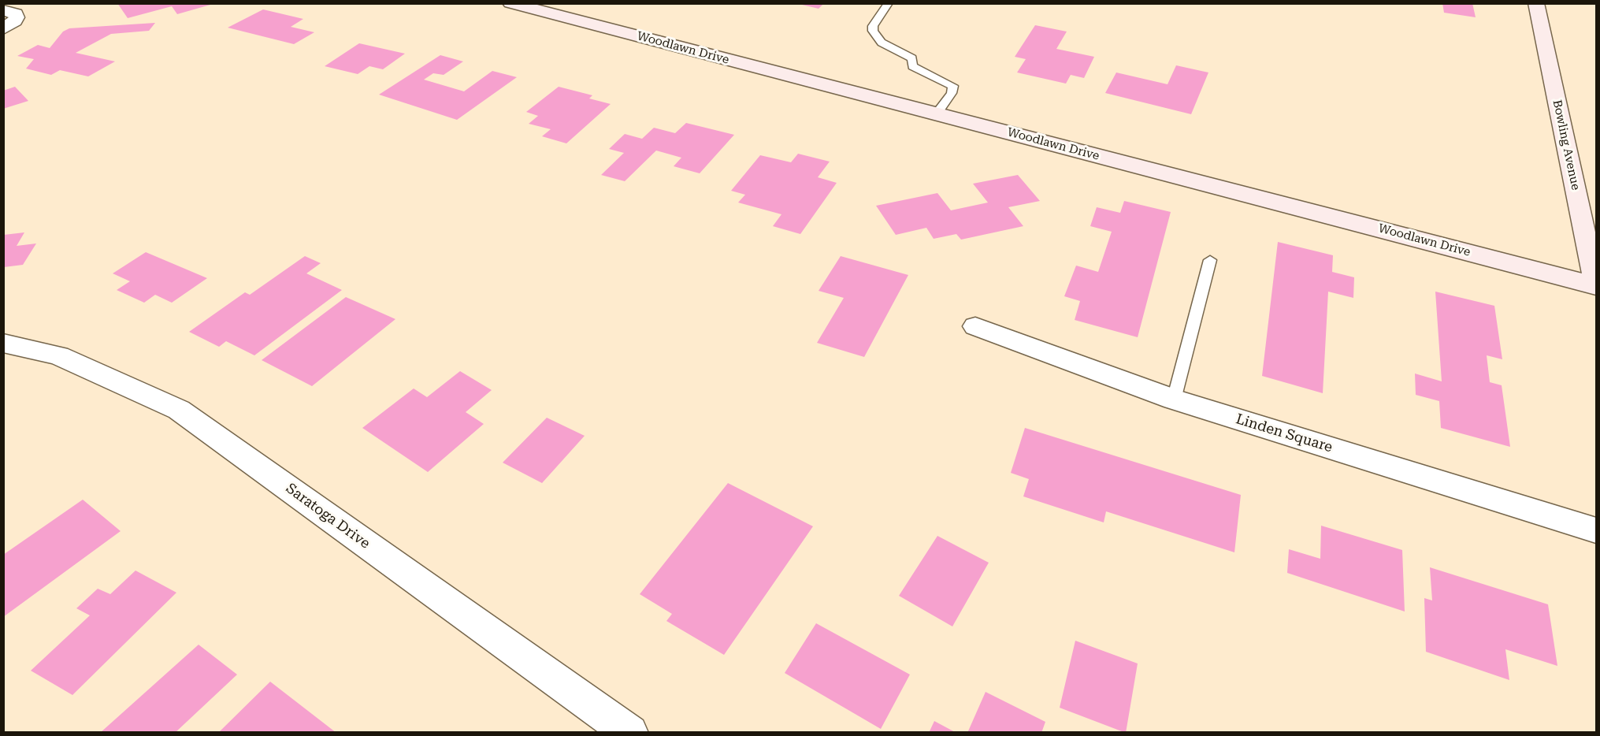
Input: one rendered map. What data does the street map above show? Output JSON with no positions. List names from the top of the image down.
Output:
{
  "streets": {
    "main road": ["Woodlawn Drive", "Bowling Avenue"],
    "street": ["Linden Square", "Saratoga Drive"]
  },
  "crossings": [
    ["Woodlawn Drive", "Bowling Avenue"]
  ]
}
